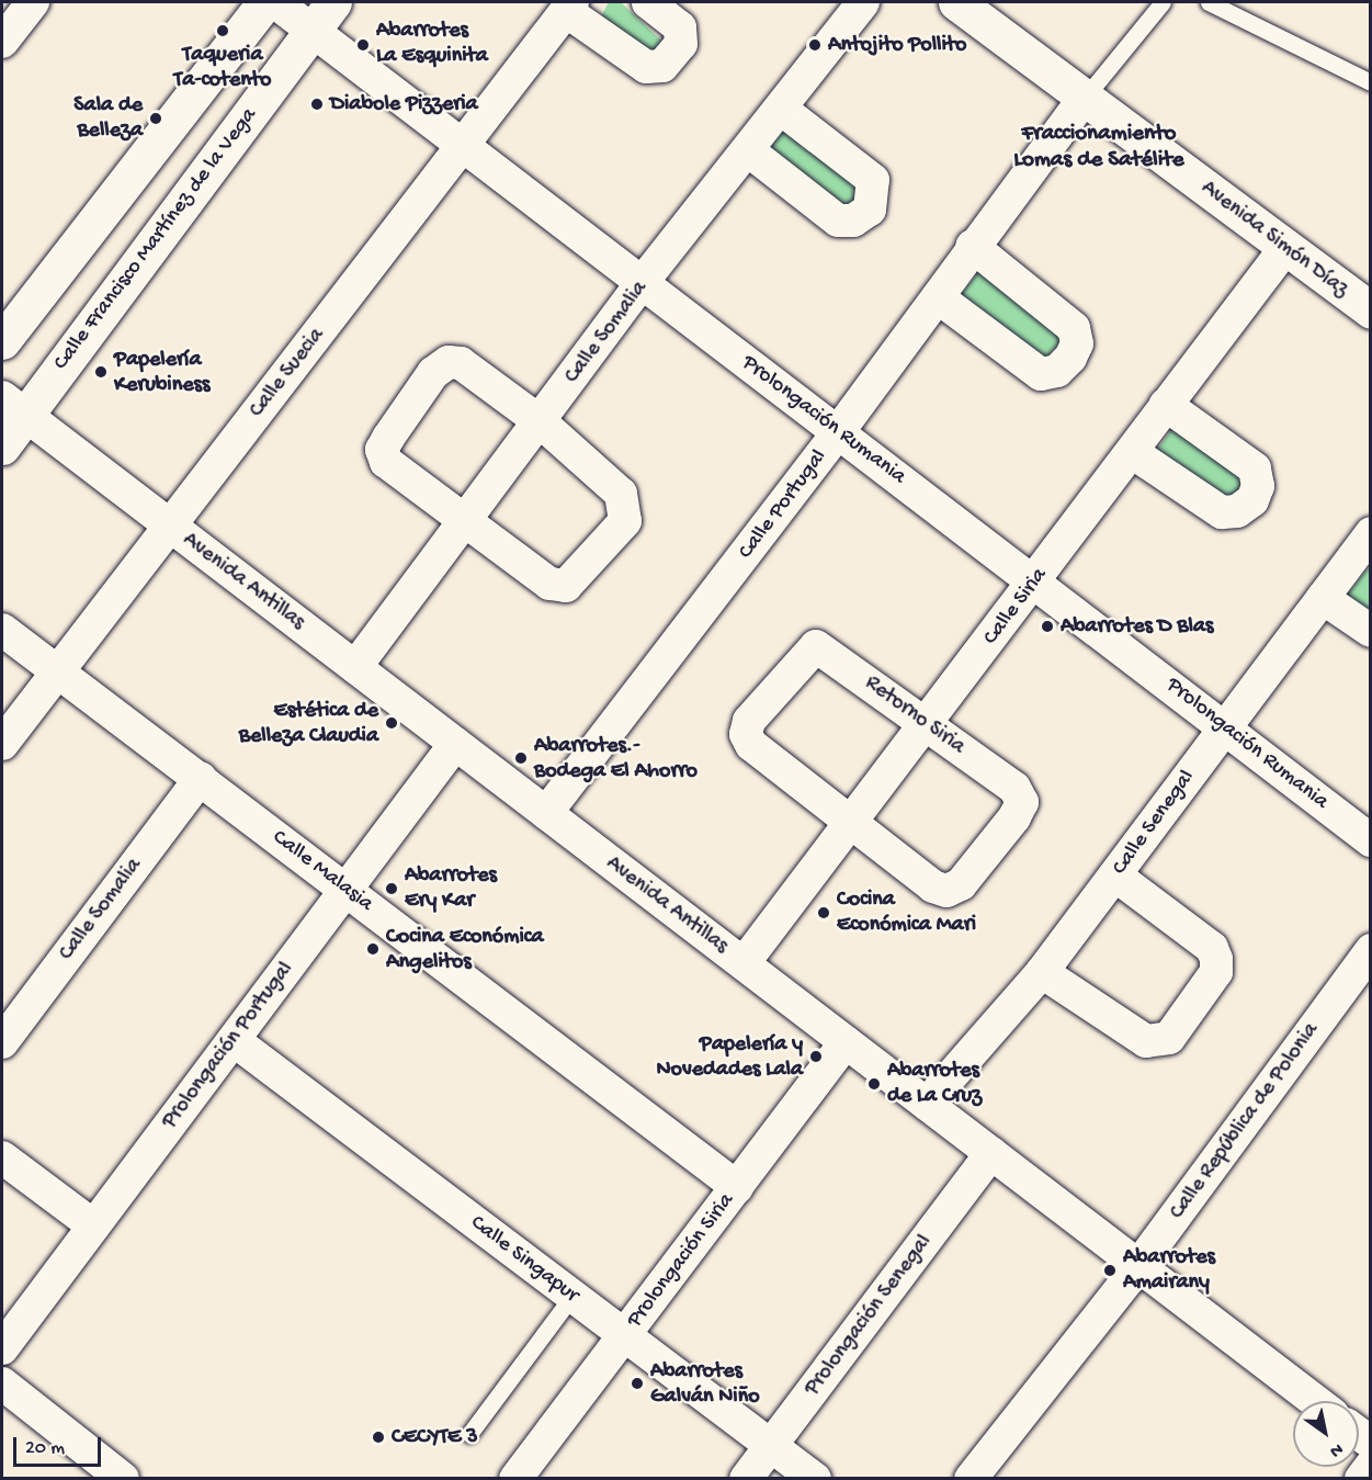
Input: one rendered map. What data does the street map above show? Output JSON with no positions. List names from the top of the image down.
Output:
{
  "streets": {
    "street": [
      "Calle Francisco Martínez de la Vega",
      "Avenida Simón Díaz",
      "Calle Somalia",
      "Calle Suecia",
      "Prolongación Rumania",
      "Calle Portugal",
      "Avenida Antillas",
      "Calle Siria",
      "Retorno Siria",
      "Calle Senegal",
      "Calle Malasia",
      "Prolongación Portugal",
      "Calle República de Polonia",
      "Calle Singapur",
      "Prolongación Siria",
      "Prolongación Senegal"
    ]
  },
  "crossings": [
    ["Calle Francisco Martínez de la Vega", "Prolongación Rumania"],
    ["Calle Francisco Martínez de la Vega", "Avenida Antillas"],
    ["Avenida Simón Díaz", "Calle Portugal"],
    ["Avenida Simón Díaz", "Calle Siria"],
    ["Calle Somalia", "Prolongación Rumania"],
    ["Calle Somalia", "Avenida Antillas"],
    ["Calle Somalia", "Calle Malasia"],
    ["Calle Suecia", "Prolongación Rumania"],
    ["Calle Suecia", "Avenida Antillas"],
    ["Calle Suecia", "Calle Malasia"],
    ["Prolongación Rumania", "Calle Portugal"],
    ["Prolongación Rumania", "Calle Siria"],
    ["Prolongación Rumania", "Calle Senegal"],
    ["Calle Portugal", "Avenida Antillas"],
    ["Avenida Antillas", "Calle Siria"],
    ["Avenida Antillas", "Calle Senegal"],
    ["Avenida Antillas", "Prolongación Portugal"],
    ["Avenida Antillas", "Calle República de Polonia"],
    ["Avenida Antillas", "Prolongación Siria"],
    ["Avenida Antillas", "Prolongación Senegal"],
    ["Calle Siria", "Retorno Siria"],
    ["Calle Malasia", "Prolongación Portugal"],
    ["Calle Malasia", "Prolongación Siria"],
    ["Prolongación Portugal", "Calle Singapur"],
    ["Calle Singapur", "Prolongación Siria"],
    ["Calle Singapur", "Prolongación Senegal"]
  ],
  "districts": ["Fraccionamiento Lomas de Satélite"],
  "places": [
    "Taqueria Ta-cotento",
    "Abarrotes La Esquinita",
    "Antojito Pollito",
    "Diabole Pizzeria",
    "Sala de Belleza",
    "Papelería Kerubiness",
    "Abarrotes D Blas",
    "Estética de Belleza Claudia",
    "Abarrotes.- Bodega El Ahorro",
    "Abarrotes Ery Kar",
    "Cocina Económica Mari",
    "Cocina Económica Angelitos",
    "Papelería y Novedades Lala",
    "Abarrotes de La Cruz",
    "Abarrotes Amairany",
    "Abarrotes Galván Niño",
    "CECYTE 3"
  ],
  "scale_bar": "20 m",
  "north": "bottom right"
}
